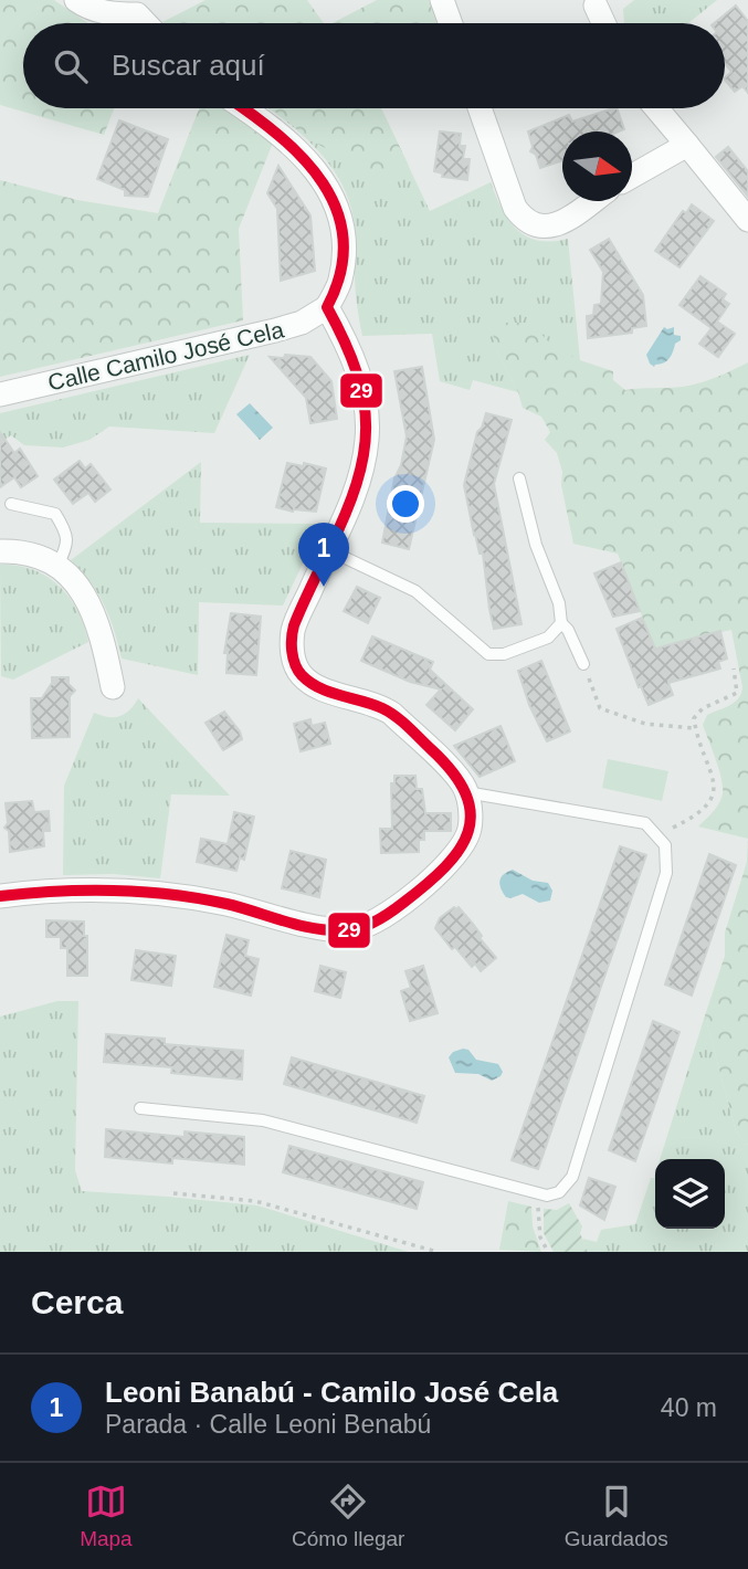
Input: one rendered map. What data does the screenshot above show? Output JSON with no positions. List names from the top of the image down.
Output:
{
  "streets": {
    "street": ["Calle Camilo José Cela"]
  },
  "lines": ["transit line 29"],
  "north": "right",
  "page": {
    "search": "Buscar aquí",
    "pins": "1",
    "heading": "Cerca",
    "list": [
      {
        "mark": "1",
        "name": "Leoni Banabú - Camilo José Cela",
        "note": "Parada · Calle Leoni Benabú",
        "value": "40 m"
      }
    ],
    "nav": ["Mapa", "Cómo llegar", "Guardados"]
  }
}
